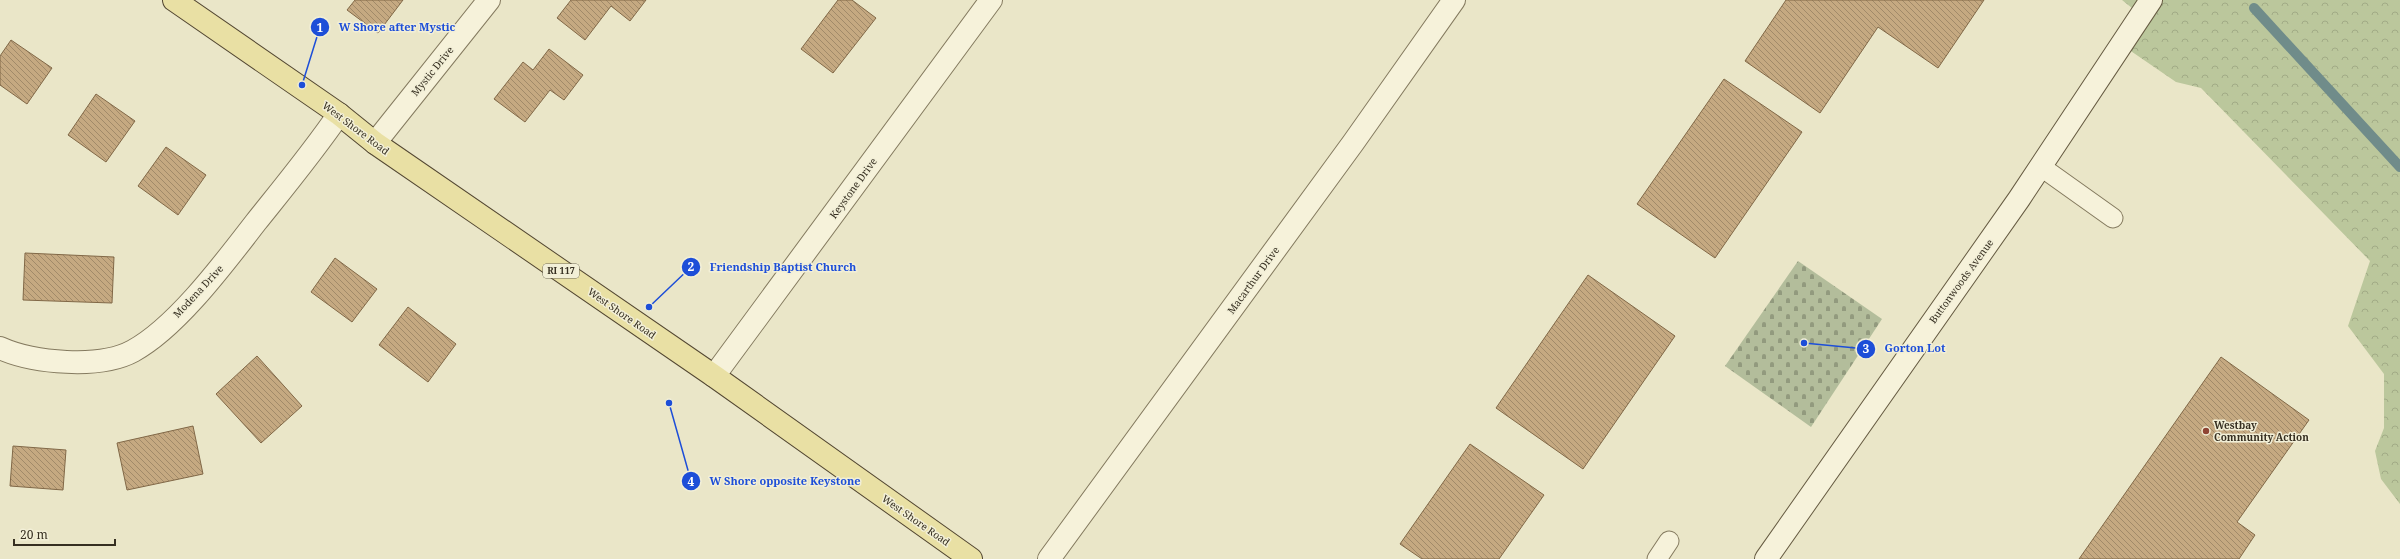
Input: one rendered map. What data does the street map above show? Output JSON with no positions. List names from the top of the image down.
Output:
{
  "streets": {
    "main road": ["West Shore Road", "RI 117"],
    "street": [
      "Mystic Drive",
      "Keystone Drive",
      "Macarthur Drive",
      "Buttonwoods Avenue",
      "Modena Drive"
    ]
  },
  "crossings": [
    ["Mystic Drive", "West Shore Road"],
    ["West Shore Road", "Keystone Drive"],
    ["West Shore Road", "Modena Drive"]
  ],
  "places": [
    "W Shore after Mystic",
    "Friendship Baptist Church",
    "Gorton Lot",
    "W Shore opposite Keystone",
    "Westbay Community Action"
  ],
  "scale_bar": "20 m"
}
